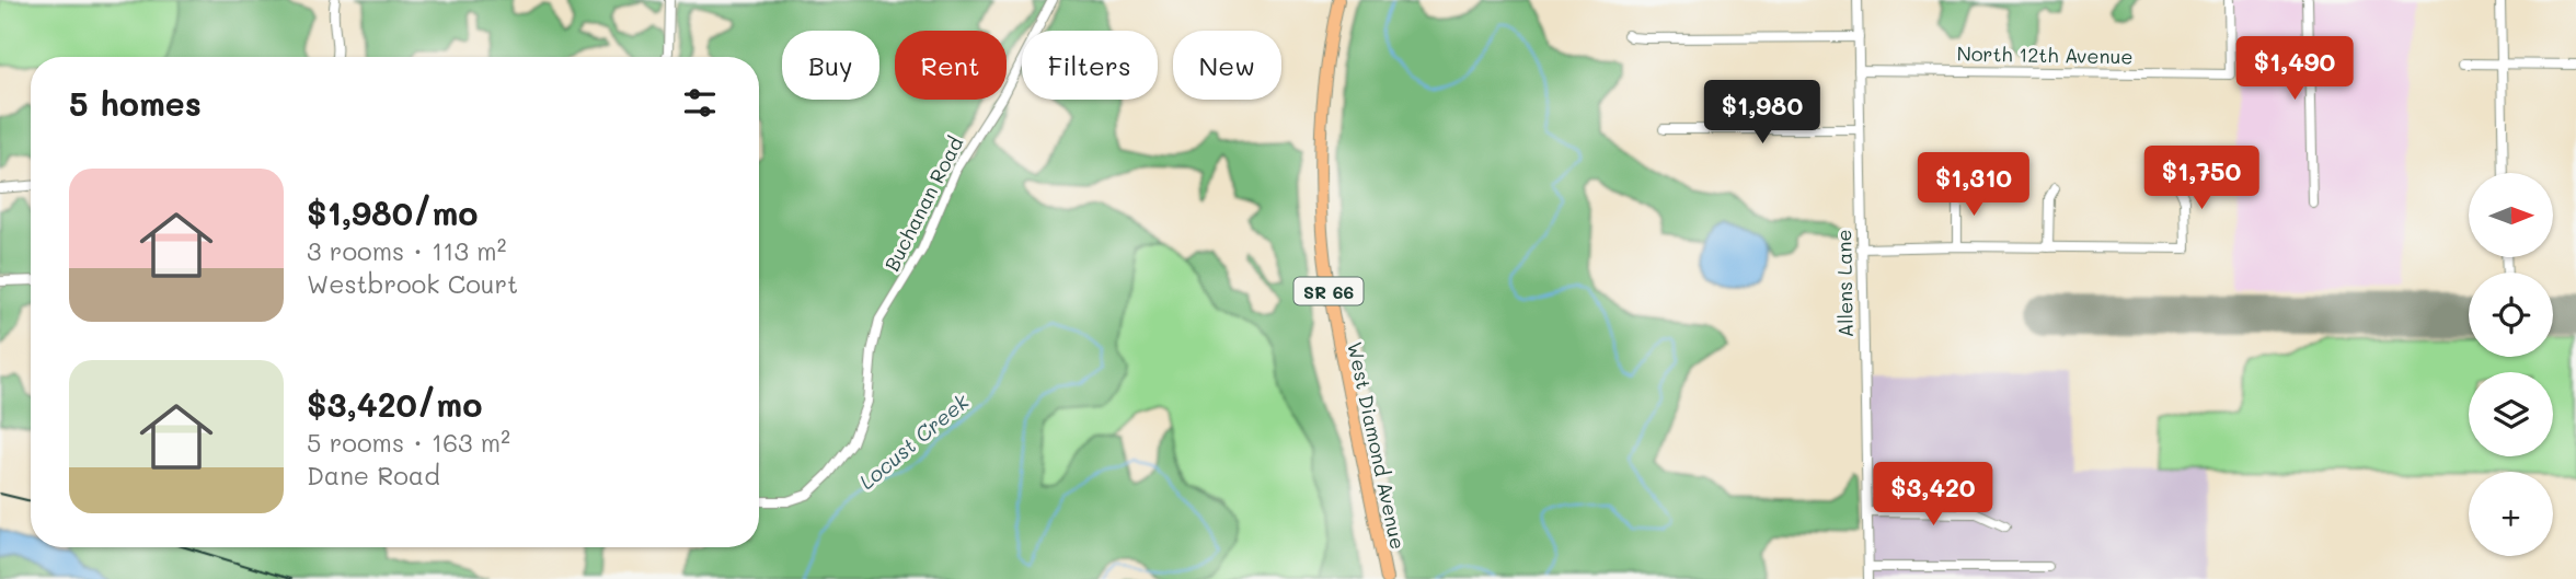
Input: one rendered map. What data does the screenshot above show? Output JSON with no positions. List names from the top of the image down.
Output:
{
  "streets": {
    "main road": ["SR 66", "West Diamond Avenue"],
    "street": ["North 12th Avenue", "Buchanan Road", "Allens Lane"]
  },
  "crossings": [
    ["North 12th Avenue", "Allens Lane"]
  ],
  "water": ["Locust Creek"],
  "north": "right",
  "page": {
    "chip": [
      "Buy",
      "Rent",
      "Filters",
      "New"
    ],
    "price": [
      "$1,490",
      "$1,980",
      "$1,750",
      "$1,310",
      "$3,420"
    ],
    "heading": "5 homes",
    "list": [
      {
        "name": "$1,980/mo",
        "note": "3 rooms · 113 m² · Westbrook Court"
      },
      {
        "name": "$3,420/mo",
        "note": "5 rooms · 163 m² · Dane Road"
      }
    ],
    "map_buttons": "+"
  }
}
